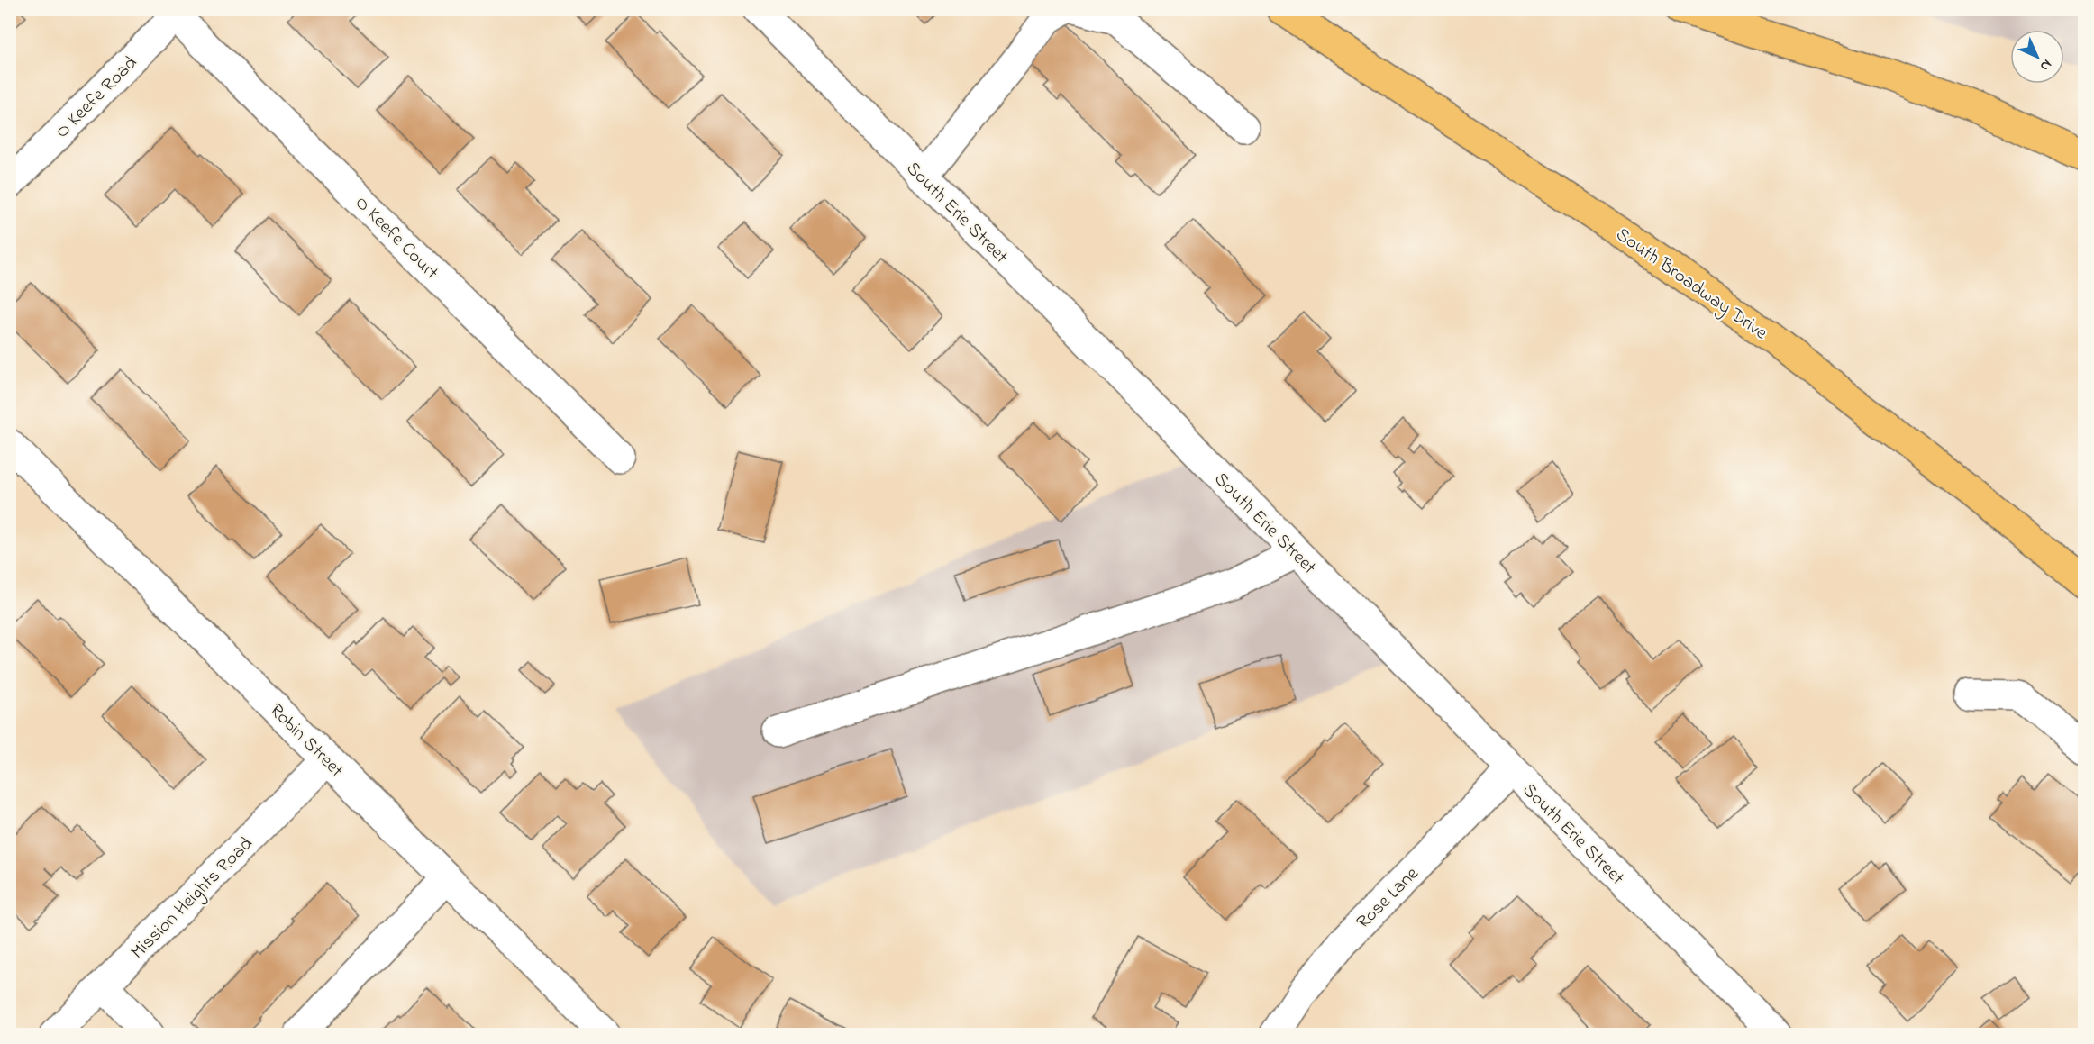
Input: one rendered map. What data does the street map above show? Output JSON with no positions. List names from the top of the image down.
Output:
{
  "streets": {
    "main road": ["South Broadway Drive"],
    "street": [
      "O Keefe Road",
      "South Erie Street",
      "O Keefe Court",
      "Robin Street",
      "Mission Heights Road",
      "Rose Lane"
    ]
  },
  "crossings": [
    ["O Keefe Road", "O Keefe Court"],
    ["South Erie Street", "Rose Lane"],
    ["Robin Street", "Mission Heights Road"]
  ],
  "north": "bottom right"
}
